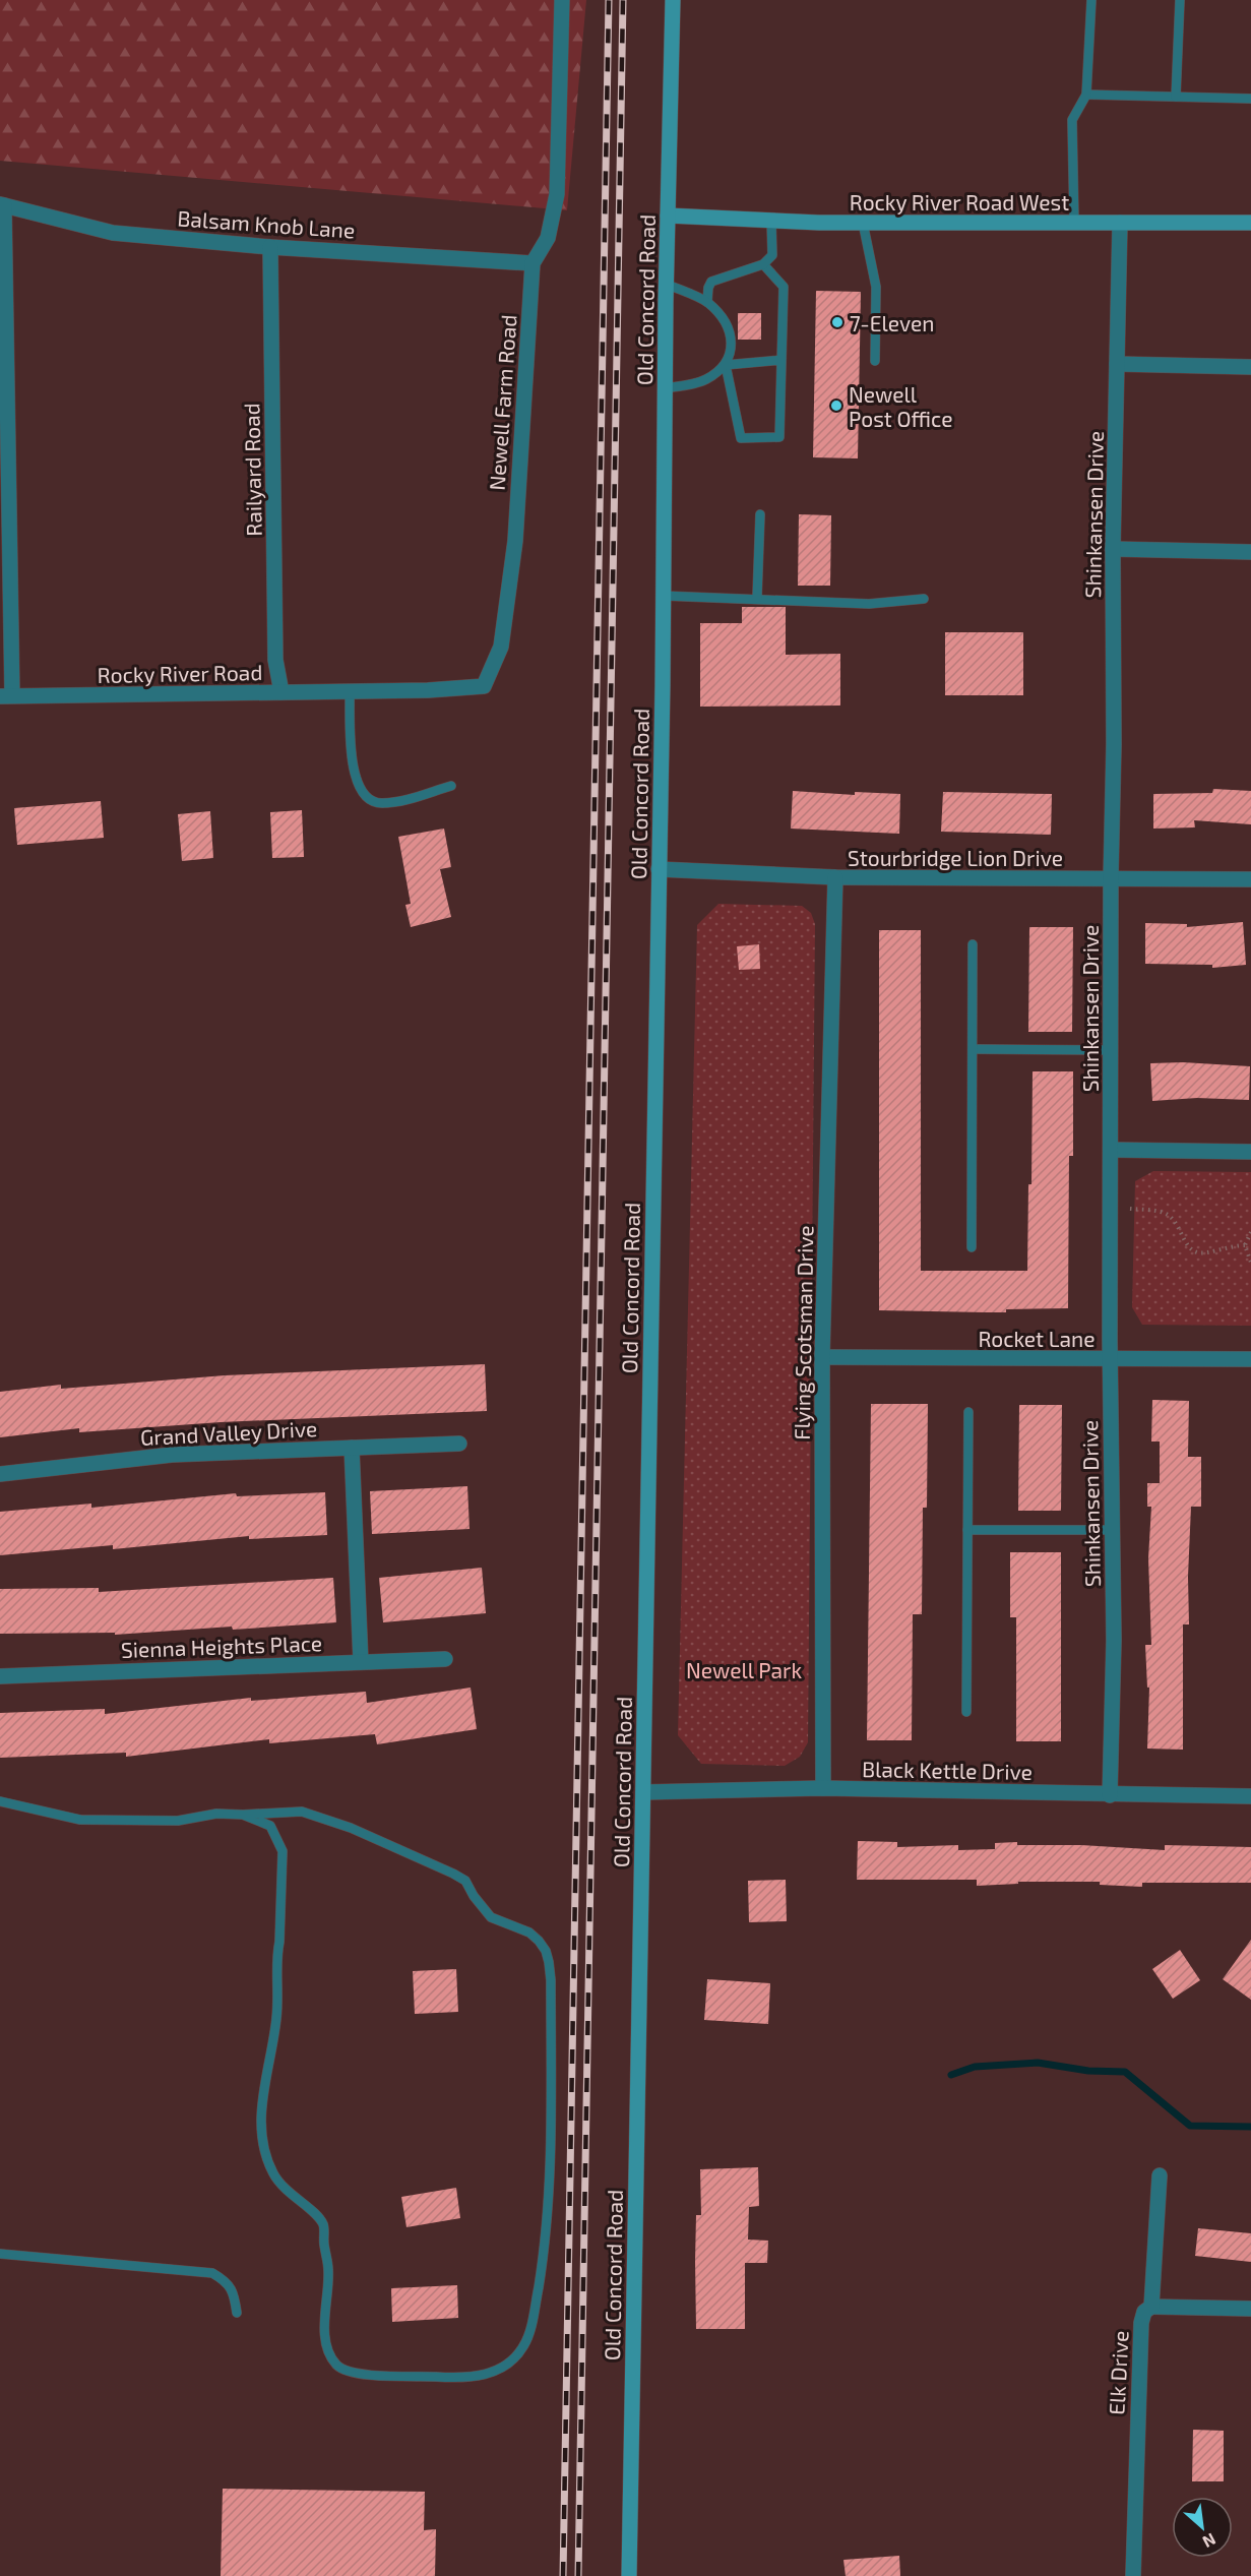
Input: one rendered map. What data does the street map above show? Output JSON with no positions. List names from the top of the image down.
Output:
{
  "streets": {
    "street": [
      "Rocky River Road West",
      "Balsam Knob Lane",
      "Old Concord Road",
      "Newell Farm Road",
      "Railyard Road",
      "Shinkansen Drive",
      "Rocky River Road",
      "Stourbridge Lion Drive",
      "Flying Scotsman Drive",
      "Rocket Lane",
      "Grand Valley Drive",
      "Sienna Heights Place",
      "Black Kettle Drive",
      "Elk Drive"
    ]
  },
  "crossings": [
    ["Rocky River Road West", "Old Concord Road"],
    ["Rocky River Road West", "Shinkansen Drive"],
    ["Balsam Knob Lane", "Newell Farm Road"],
    ["Balsam Knob Lane", "Railyard Road"],
    ["Old Concord Road", "Stourbridge Lion Drive"],
    ["Old Concord Road", "Black Kettle Drive"],
    ["Newell Farm Road", "Rocky River Road"],
    ["Railyard Road", "Rocky River Road"],
    ["Shinkansen Drive", "Stourbridge Lion Drive"],
    ["Shinkansen Drive", "Rocket Lane"],
    ["Shinkansen Drive", "Black Kettle Drive"],
    ["Stourbridge Lion Drive", "Flying Scotsman Drive"],
    ["Flying Scotsman Drive", "Rocket Lane"],
    ["Flying Scotsman Drive", "Black Kettle Drive"]
  ],
  "parks": ["Newell Park"],
  "places": ["7-Eleven", "Newell Post Office"],
  "north": "bottom right"
}
